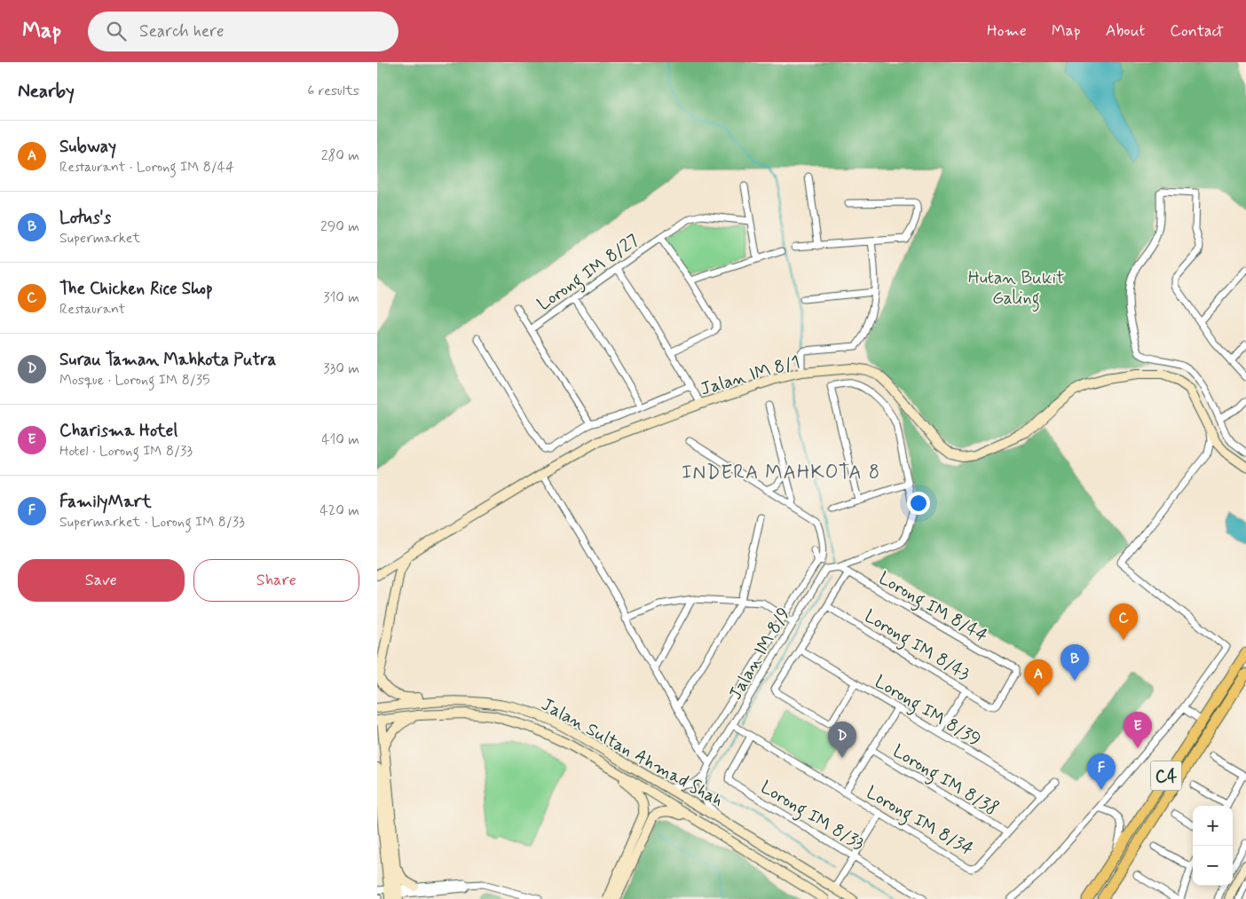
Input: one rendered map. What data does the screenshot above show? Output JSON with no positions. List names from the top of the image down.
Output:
{
  "streets": {
    "main road": ["C4"],
    "street": [
      "Lorong IM 8/27",
      "Jalan IM 8/1",
      "Lorong IM 8/44",
      "Lorong IM 8/43",
      "Jalan IM 8/9",
      "Lorong IM 8/39",
      "Jalan Sultan Ahmad Shah",
      "Lorong IM 8/38",
      "Lorong IM 8/33",
      "Lorong IM 8/34"
    ]
  },
  "crossings": [
    ["Lorong IM 8/44", "Lorong IM 8/43"],
    ["Jalan IM 8/9", "Lorong IM 8/34"],
    ["Lorong IM 8/39", "Lorong IM 8/34"],
    ["Lorong IM 8/38", "Lorong IM 8/34"],
    ["Lorong IM 8/33", "Lorong IM 8/34"]
  ],
  "districts": ["INDERA MAHKOTA 8"],
  "parks": ["Hutan Bukit Galing"],
  "page": {
    "header": "Map",
    "search": "Search here",
    "nav": [
      "Home",
      "Map",
      "About",
      "Contact"
    ],
    "heading": ["Nearby", "6 results"],
    "list": [
      {
        "mark": "A",
        "name": "Subway",
        "note": "Restaurant · Lorong IM 8/44",
        "value": "280 m"
      },
      {
        "mark": "B",
        "name": "Lotus's",
        "note": "Supermarket",
        "value": "290 m"
      },
      {
        "mark": "C",
        "name": "The Chicken Rice Shop",
        "note": "Restaurant",
        "value": "310 m"
      },
      {
        "mark": "D",
        "name": "Surau Taman Mahkota Putra",
        "note": "Mosque · Lorong IM 8/35",
        "value": "330 m"
      },
      {
        "mark": "E",
        "name": "Charisma Hotel",
        "note": "Hotel · Lorong IM 8/33",
        "value": "410 m"
      },
      {
        "mark": "F",
        "name": "FamilyMart",
        "note": "Supermarket · Lorong IM 8/33",
        "value": "420 m"
      }
    ],
    "buttons": ["Save", "Share"],
    "pins": [
      "C",
      "B",
      "A",
      "E",
      "D",
      "F"
    ],
    "map_buttons": ["+", "−"]
  }
}
